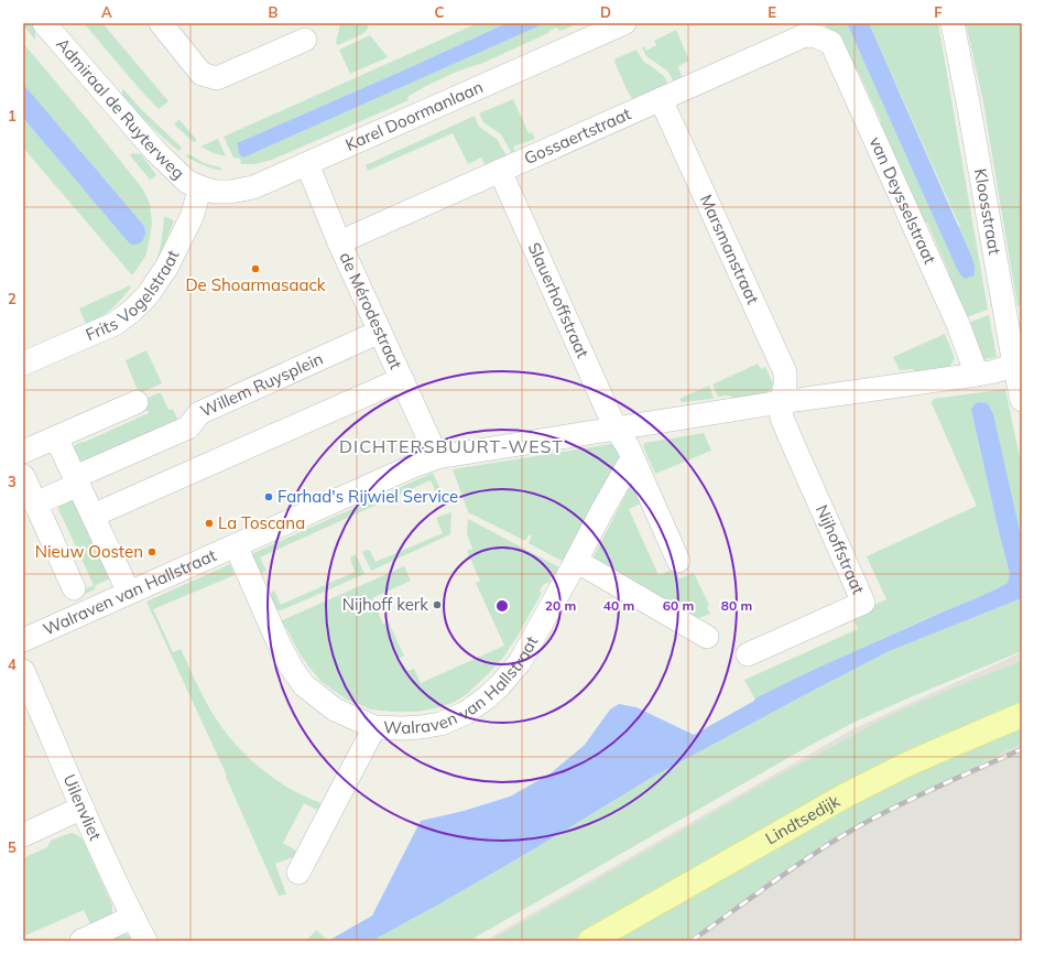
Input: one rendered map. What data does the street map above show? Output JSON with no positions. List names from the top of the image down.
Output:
{
  "streets": {
    "main road": ["Lindtsedijk"],
    "street": [
      "Admiraal de Ruyterweg",
      "Karel Doormanlaan",
      "Gossaertstraat",
      "van Deysselstraat",
      "Kloosstraat",
      "Marsmanstraat",
      "Frits Vogelstraat",
      "Slauerhoffstraat",
      "de Mérodestraat",
      "Willem Ruysplein",
      "Nijhoffstraat",
      "Walraven van Hallstraat",
      "Uilenvliet"
    ]
  },
  "crossings": [
    ["Admiraal de Ruyterweg", "Karel Doormanlaan"],
    ["Admiraal de Ruyterweg", "Frits Vogelstraat"],
    ["Karel Doormanlaan", "Frits Vogelstraat"],
    ["Karel Doormanlaan", "de Mérodestraat"],
    ["Gossaertstraat", "van Deysselstraat"],
    ["Gossaertstraat", "Marsmanstraat"],
    ["Gossaertstraat", "Slauerhoffstraat"],
    ["Gossaertstraat", "de Mérodestraat"],
    ["Marsmanstraat", "Nijhoffstraat"],
    ["Slauerhoffstraat", "Walraven van Hallstraat"],
    ["de Mérodestraat", "Willem Ruysplein"],
    ["de Mérodestraat", "Walraven van Hallstraat"]
  ],
  "districts": ["DICHTERSBUURT-WEST"],
  "places": [
    "De Shoarmasaack",
    "Farhad's Rijwiel Service",
    "La Toscana",
    "Nieuw Oosten",
    "Nijhoff kerk"
  ],
  "grid": {
    "columns": [
      "A",
      "B",
      "C",
      "D",
      "E",
      "F"
    ],
    "rows": [
      "1",
      "2",
      "3",
      "4",
      "5"
    ]
  },
  "rings": [
    "20 m",
    "40 m",
    "60 m",
    "80 m"
  ]
}
